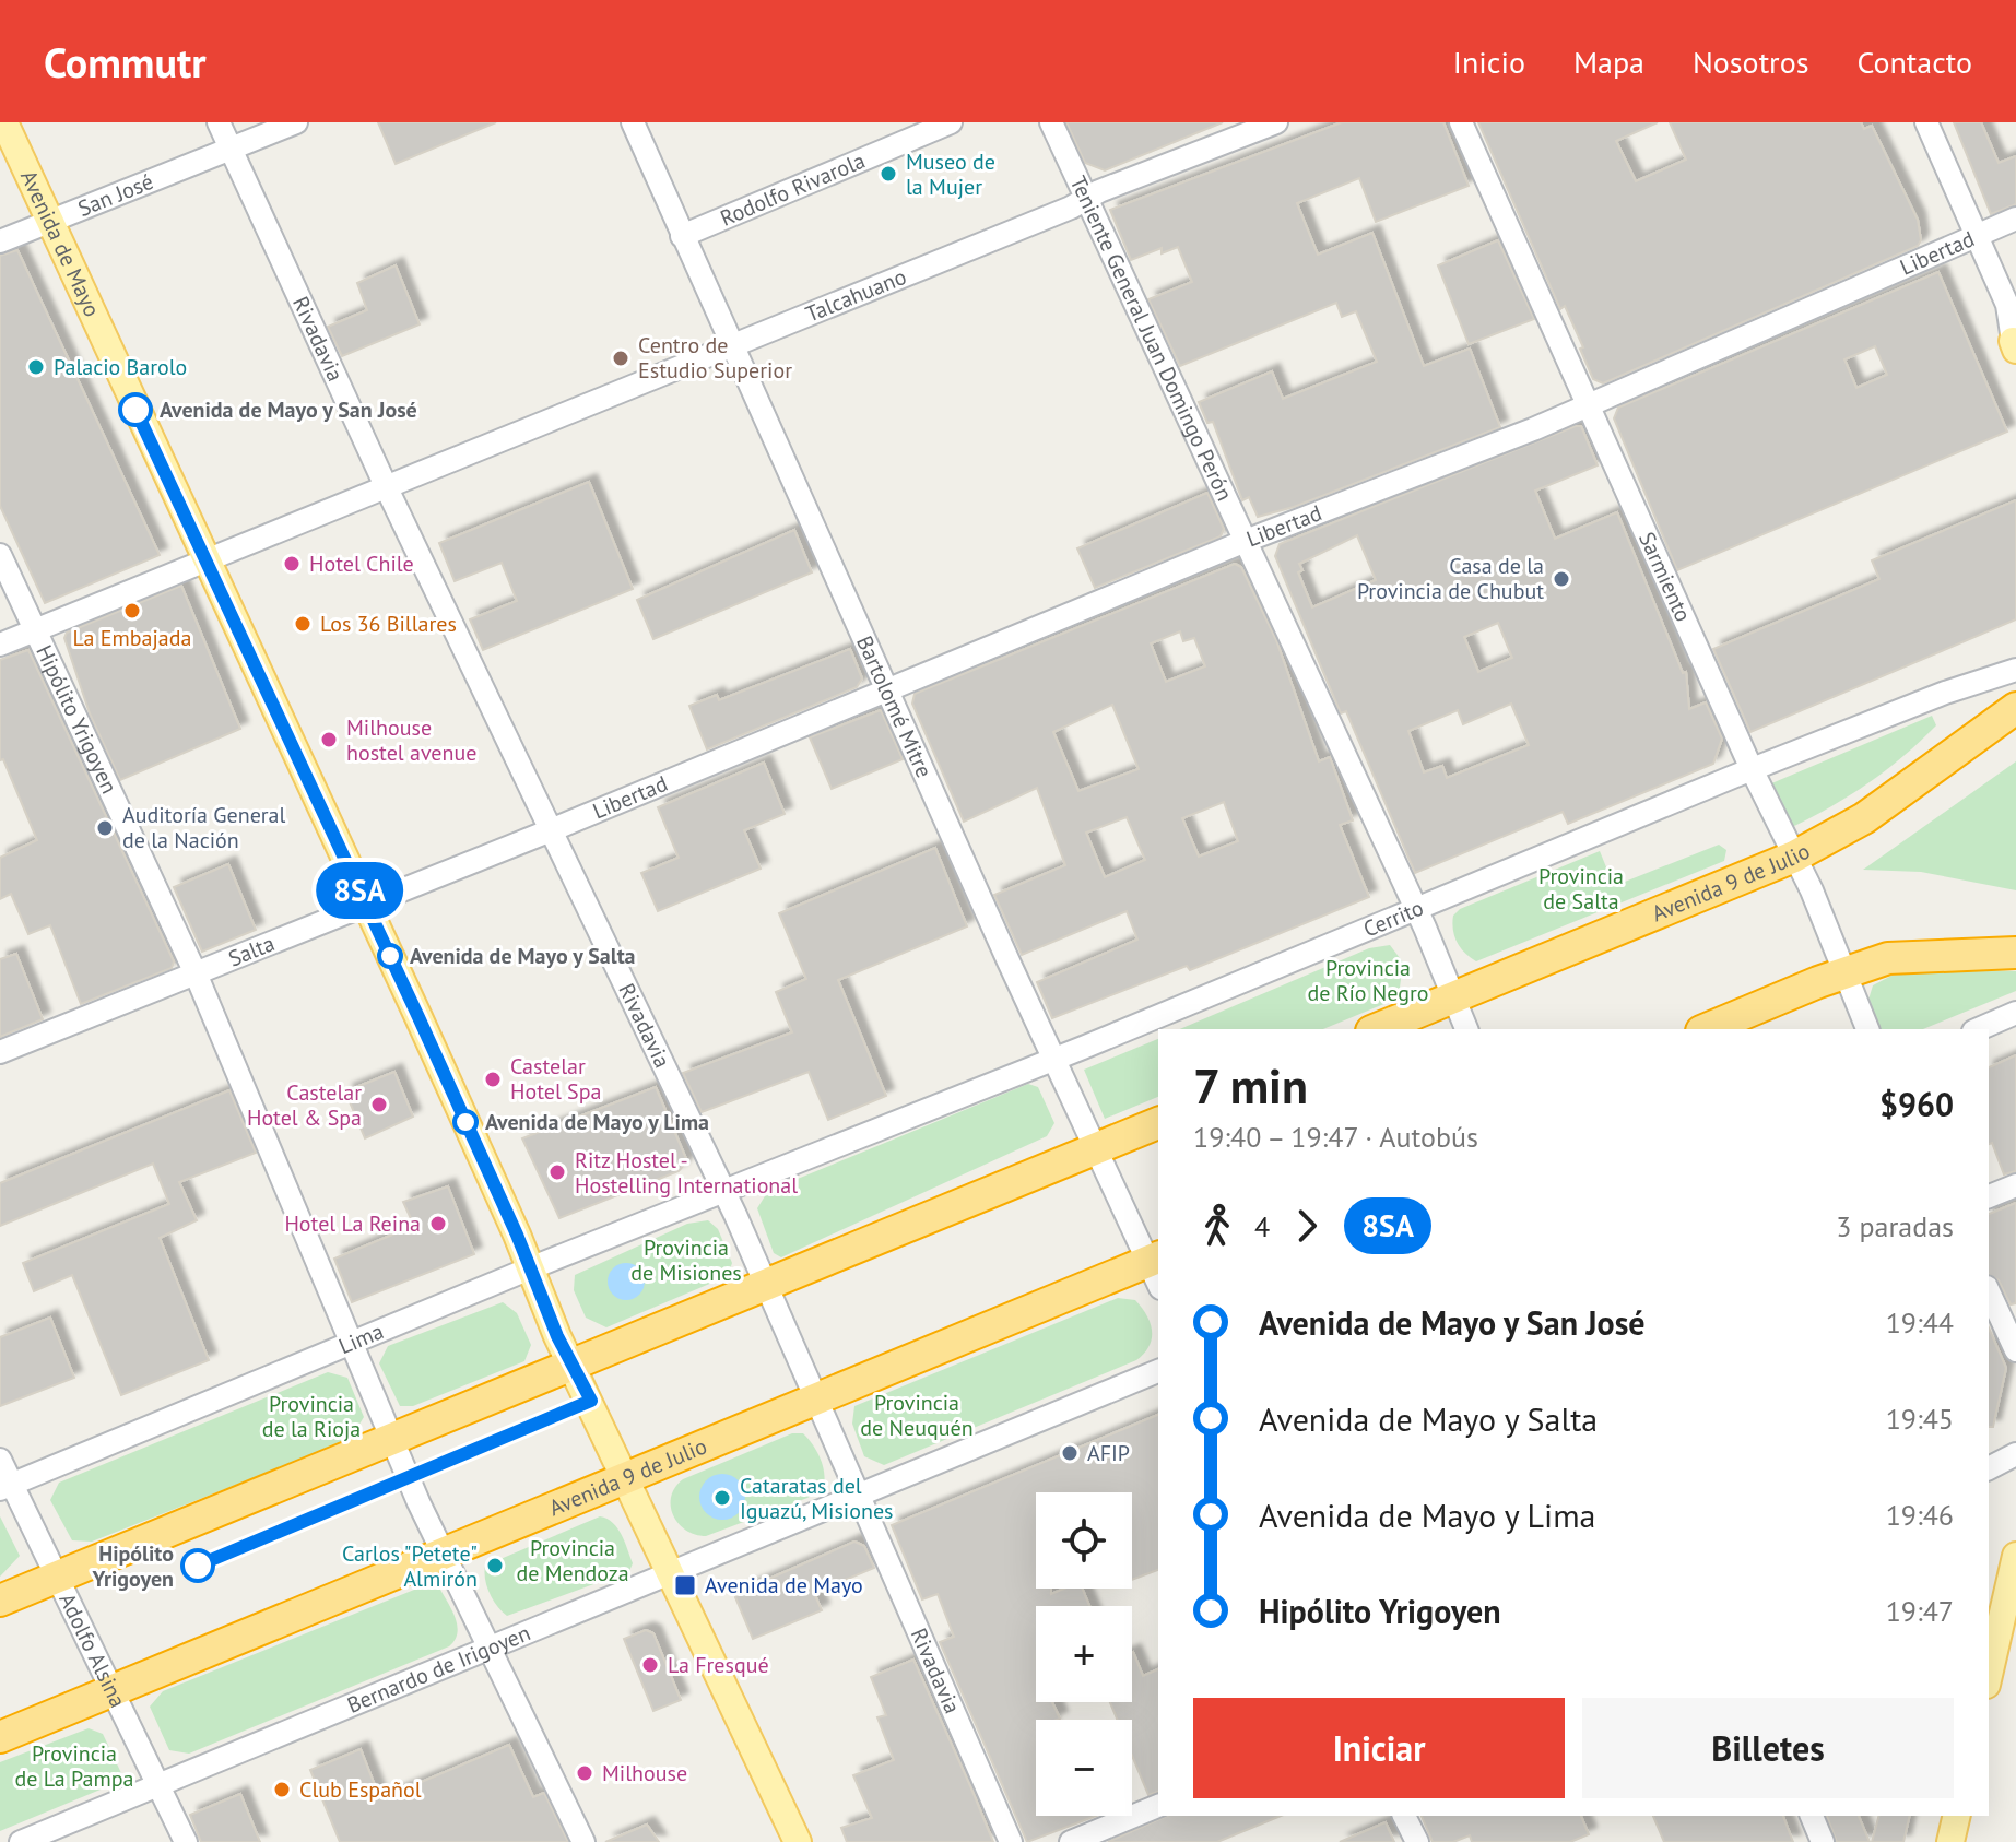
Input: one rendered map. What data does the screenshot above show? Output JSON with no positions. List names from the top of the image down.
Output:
{
  "streets": {
    "highway": ["Avenida 9 de Julio"],
    "main road": ["Avenida de Mayo"],
    "street": [
      "Rodolfo Rivarola",
      "San José",
      "Libertad",
      "Talcahuano",
      "Teniente General Juan Domingo Perón",
      "Rivadavia",
      "Sarmiento",
      "Bartolomé Mitre",
      "Hipólito Yrigoyen",
      "Cerrito",
      "Salta",
      "Lima",
      "Adolfo Alsina",
      "Bernardo de Irigoyen"
    ]
  },
  "crossings": [
    ["Rodolfo Rivarola", "Bartolomé Mitre"],
    ["San José", "Avenida de Mayo"],
    ["San José", "Rivadavia"],
    ["Avenida de Mayo", "Talcahuano"],
    ["Avenida de Mayo", "Avenida 9 de Julio"],
    ["Avenida de Mayo", "Salta"],
    ["Avenida de Mayo", "Lima"],
    ["Avenida de Mayo", "Bernardo de Irigoyen"],
    ["Libertad", "Teniente General Juan Domingo Perón"],
    ["Libertad", "Rivadavia"],
    ["Libertad", "Sarmiento"],
    ["Libertad", "Bartolomé Mitre"],
    ["Libertad", "Salta"],
    ["Talcahuano", "Teniente General Juan Domingo Perón"],
    ["Talcahuano", "Rivadavia"],
    ["Talcahuano", "Bartolomé Mitre"],
    ["Talcahuano", "Hipólito Yrigoyen"],
    ["Teniente General Juan Domingo Perón", "Avenida 9 de Julio"],
    ["Teniente General Juan Domingo Perón", "Cerrito"],
    ["Rivadavia", "Avenida 9 de Julio"],
    ["Rivadavia", "Cerrito"],
    ["Rivadavia", "Salta"],
    ["Rivadavia", "Lima"],
    ["Rivadavia", "Bernardo de Irigoyen"],
    ["Sarmiento", "Avenida 9 de Julio"],
    ["Sarmiento", "Cerrito"],
    ["Bartolomé Mitre", "Avenida 9 de Julio"],
    ["Bartolomé Mitre", "Cerrito"],
    ["Hipólito Yrigoyen", "Avenida 9 de Julio"],
    ["Hipólito Yrigoyen", "Salta"],
    ["Hipólito Yrigoyen", "Lima"],
    ["Hipólito Yrigoyen", "Bernardo de Irigoyen"],
    ["Avenida 9 de Julio", "Adolfo Alsina"],
    ["Cerrito", "Lima"],
    ["Lima", "Adolfo Alsina"],
    ["Adolfo Alsina", "Bernardo de Irigoyen"]
  ],
  "parks": [
    "Provincia de Salta",
    "Provincia de Río Negro",
    "Provincia de Misiones",
    "Provincia de Neuquén",
    "Provincia de la Rioja",
    "Provincia de Mendoza",
    "Provincia de La Pampa"
  ],
  "places": {
    "other": [
      "Museo de la Mujer",
      "Centro de Estudio Superior",
      "Palacio Barolo",
      "Avenida de Mayo y San José",
      "Hotel Chile",
      "Casa de la Provincia de Chubut",
      "La Embajada",
      "Los 36 Billares",
      "Milhouse hostel avenue",
      "Auditoría General de la Nación",
      "Avenida de Mayo y Salta",
      "Castelar Hotel Spa",
      "Castelar Hotel & Spa",
      "Avenida de Mayo y Lima",
      "Ritz Hostel - Hostelling International",
      "Hotel La Reina",
      "AFIP",
      "Cataratas del Iguazú, Misiones",
      "Hipólito Yrigoyen",
      "Carlos \"Petete\" Almirón",
      "La Fresqué",
      "Milhouse",
      "Club Español"
    ],
    "transit": ["Avenida de Mayo"]
  },
  "lines": ["bus line 8SA"],
  "page": {
    "header": "Commutr",
    "nav": [
      "Inicio",
      "Mapa",
      "Nosotros",
      "Contacto"
    ],
    "on_map": "8SA",
    "heading": ["7 min", "19:40 – 19:47 · Autobús", "$960"],
    "legs": ["4", "8SA", "3 paradas"],
    "list": [
      {
        "name": "Avenida de Mayo y San José",
        "value": "19:44"
      },
      {
        "name": "Avenida de Mayo y Salta",
        "value": "19:45"
      },
      {
        "name": "Avenida de Mayo y Lima",
        "value": "19:46"
      },
      {
        "name": "Hipólito Yrigoyen",
        "value": "19:47"
      }
    ],
    "map_buttons": ["+", "−"],
    "buttons": ["Iniciar", "Billetes"]
  }
}
